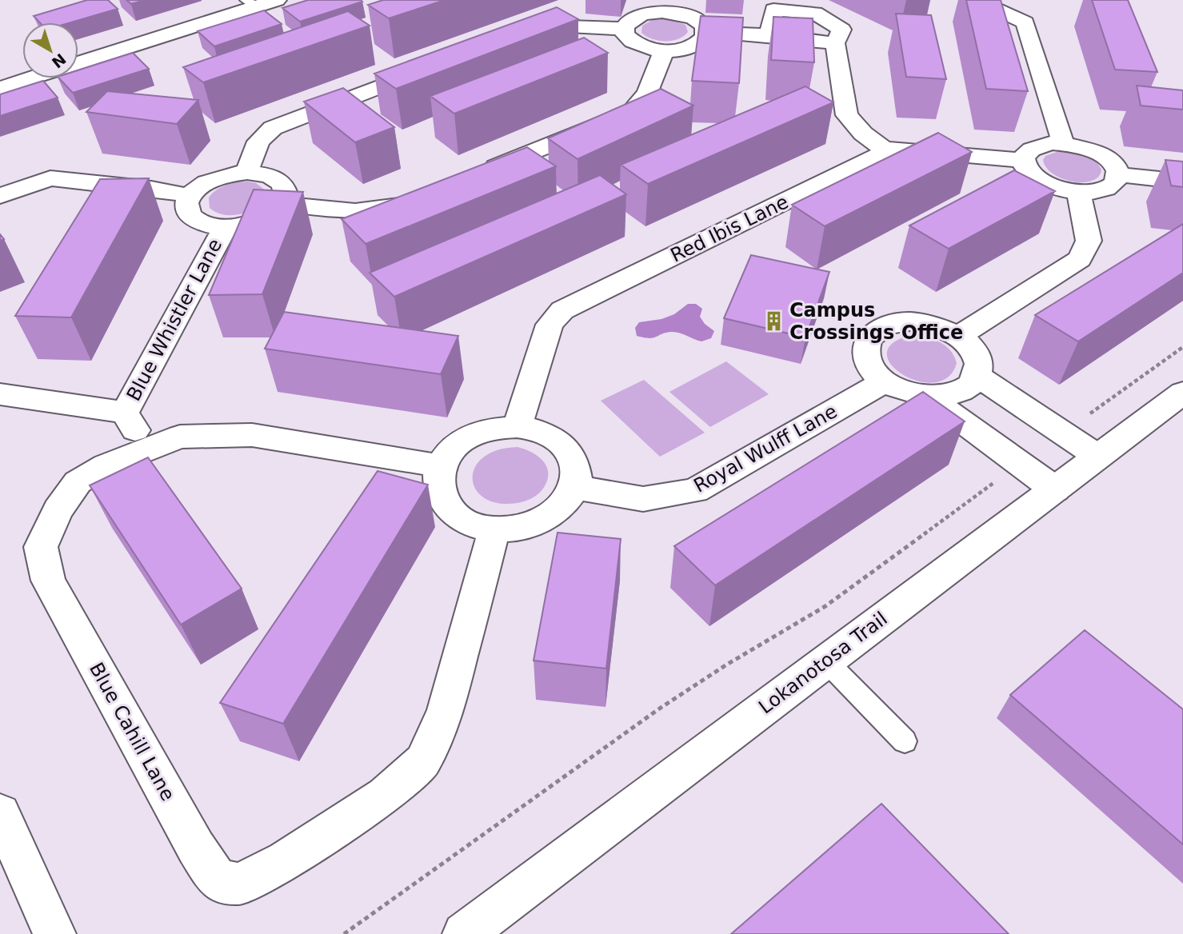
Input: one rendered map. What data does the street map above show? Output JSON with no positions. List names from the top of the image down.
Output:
{
  "streets": {
    "street": [
      "Red Ibis Lane",
      "Blue Whistler Lane",
      "Royal Wulff Lane",
      "Lokanotosa Trail",
      "Blue Cahill Lane"
    ]
  },
  "crossings": [
    ["Red Ibis Lane", "Royal Wulff Lane"],
    ["Red Ibis Lane", "Blue Cahill Lane"],
    ["Blue Whistler Lane", "Blue Cahill Lane"],
    ["Royal Wulff Lane", "Blue Cahill Lane"]
  ],
  "places": {
    "building": ["Campus Crossings Office"]
  },
  "north": "bottom right"
}
